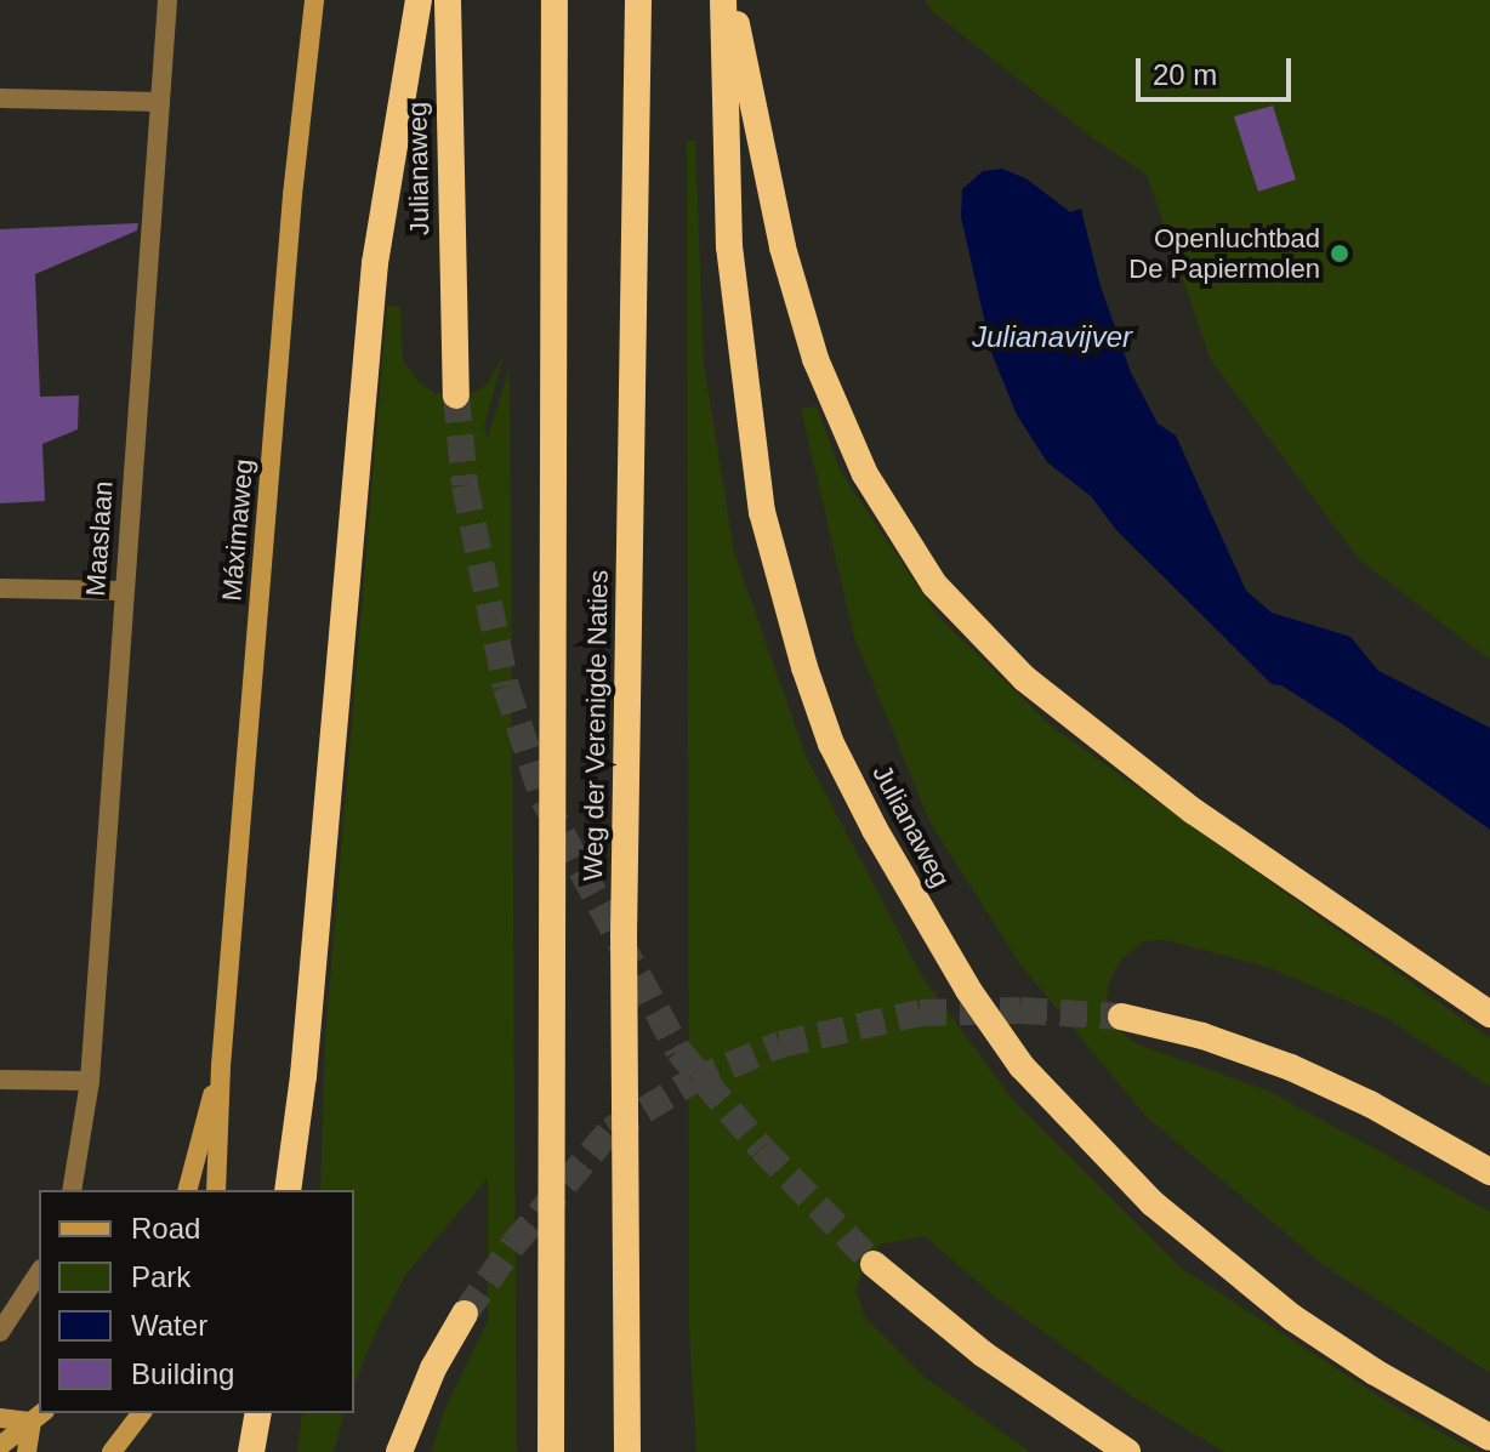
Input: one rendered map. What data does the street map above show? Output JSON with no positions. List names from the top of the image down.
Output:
{
  "streets": {
    "highway": ["Julianaweg", "Weg der Verenigde Naties"],
    "main road": ["Máximaweg"],
    "street": ["Maaslaan"]
  },
  "water": ["Julianavijver"],
  "places": ["Openluchtbad De Papiermolen"],
  "legend": [
    "Road",
    "Park",
    "Water",
    "Building"
  ],
  "scale_bar": "20 m"
}
